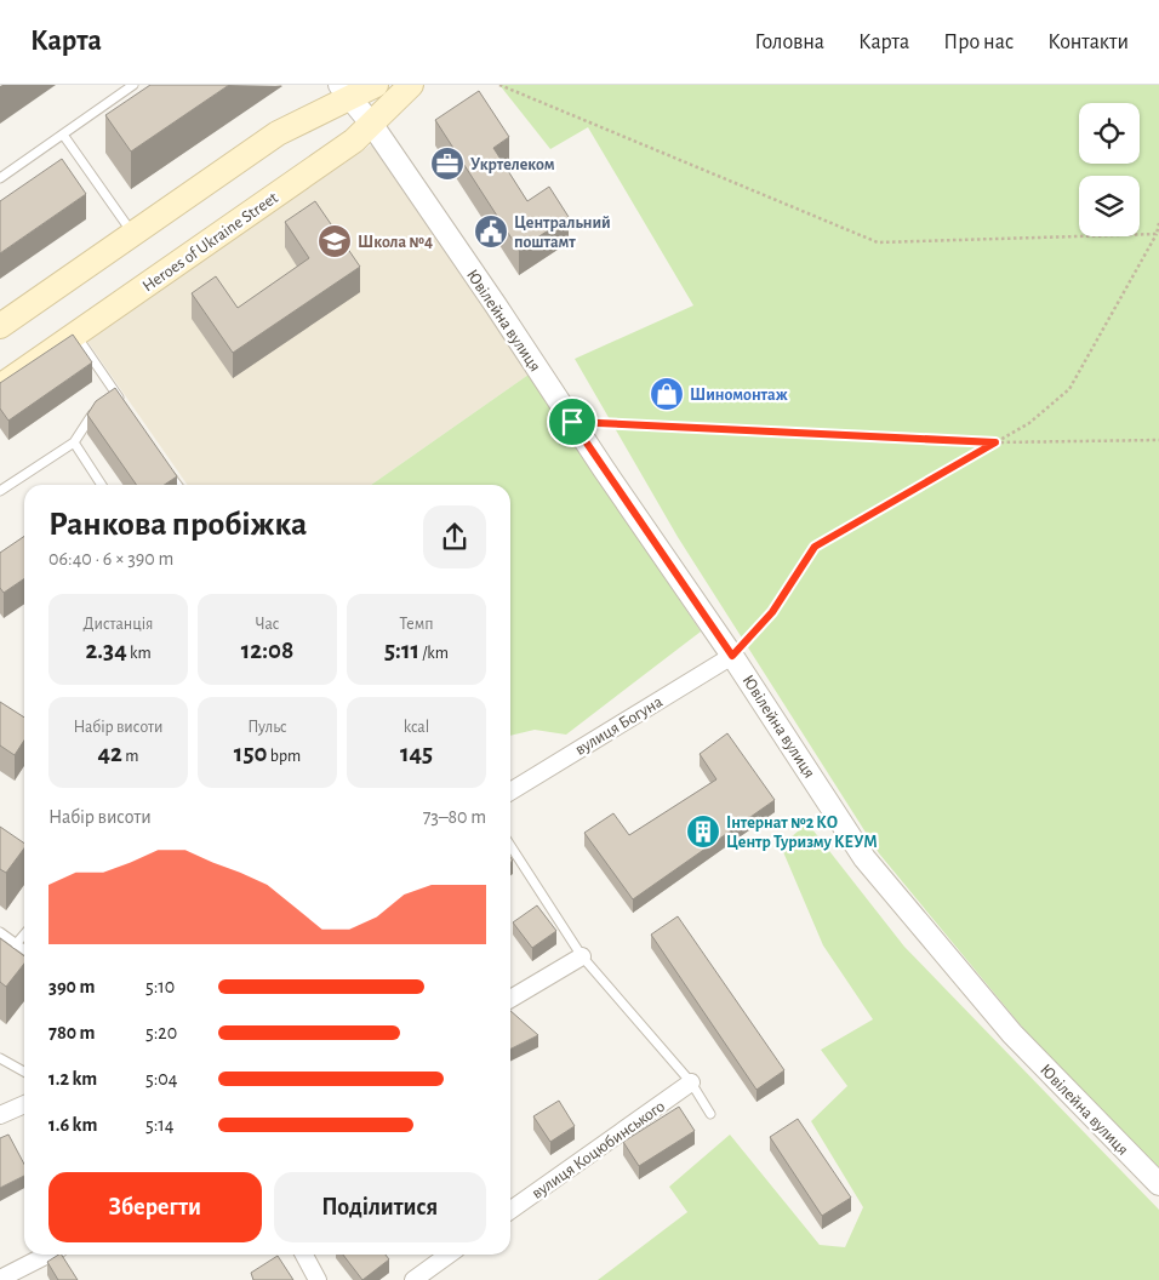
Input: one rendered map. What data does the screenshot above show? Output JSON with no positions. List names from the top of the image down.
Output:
{
  "streets": {
    "main road": ["Heroes of Ukraine Street"],
    "street": ["Ювілейна вулиця", "вулиця Богуна", "вулиця Коцюбинського"]
  },
  "crossings": [
    ["Heroes of Ukraine Street", "Ювілейна вулиця"],
    ["Ювілейна вулиця", "вулиця Богуна"]
  ],
  "places": {
    "office": ["Укртелеком"],
    "public building": ["Центральний поштамт"],
    "school or university": ["Школа №4"],
    "shop": ["Шиномонтаж"],
    "building": ["Інтернат №2 КО Центр Туризму КЕУМ"]
  },
  "page": {
    "header": "Карта",
    "nav": [
      "Головна",
      "Карта",
      "Про нас",
      "Контакти"
    ],
    "heading": ["Ранкова пробіжка", "06:40 · 6 × 390 m"],
    "stats": [
      ["Дистанція", "2.34 km"],
      ["Час", "12:08"],
      ["Темп", "5:11 /km"],
      ["Набір висоти", "42 m"],
      ["Пульс", "150 bpm"],
      ["kcal", "145"]
    ],
    "chart": ["Набір висоти", "73–80 m"],
    "list": [
      {
        "name": "390 m",
        "note": "5:10"
      },
      {
        "name": "780 m",
        "note": "5:20"
      },
      {
        "name": "1.2 km",
        "note": "5:04"
      },
      {
        "name": "1.6 km",
        "note": "5:14"
      }
    ],
    "buttons": ["Зберегти", "Поділитися"]
  }
}
